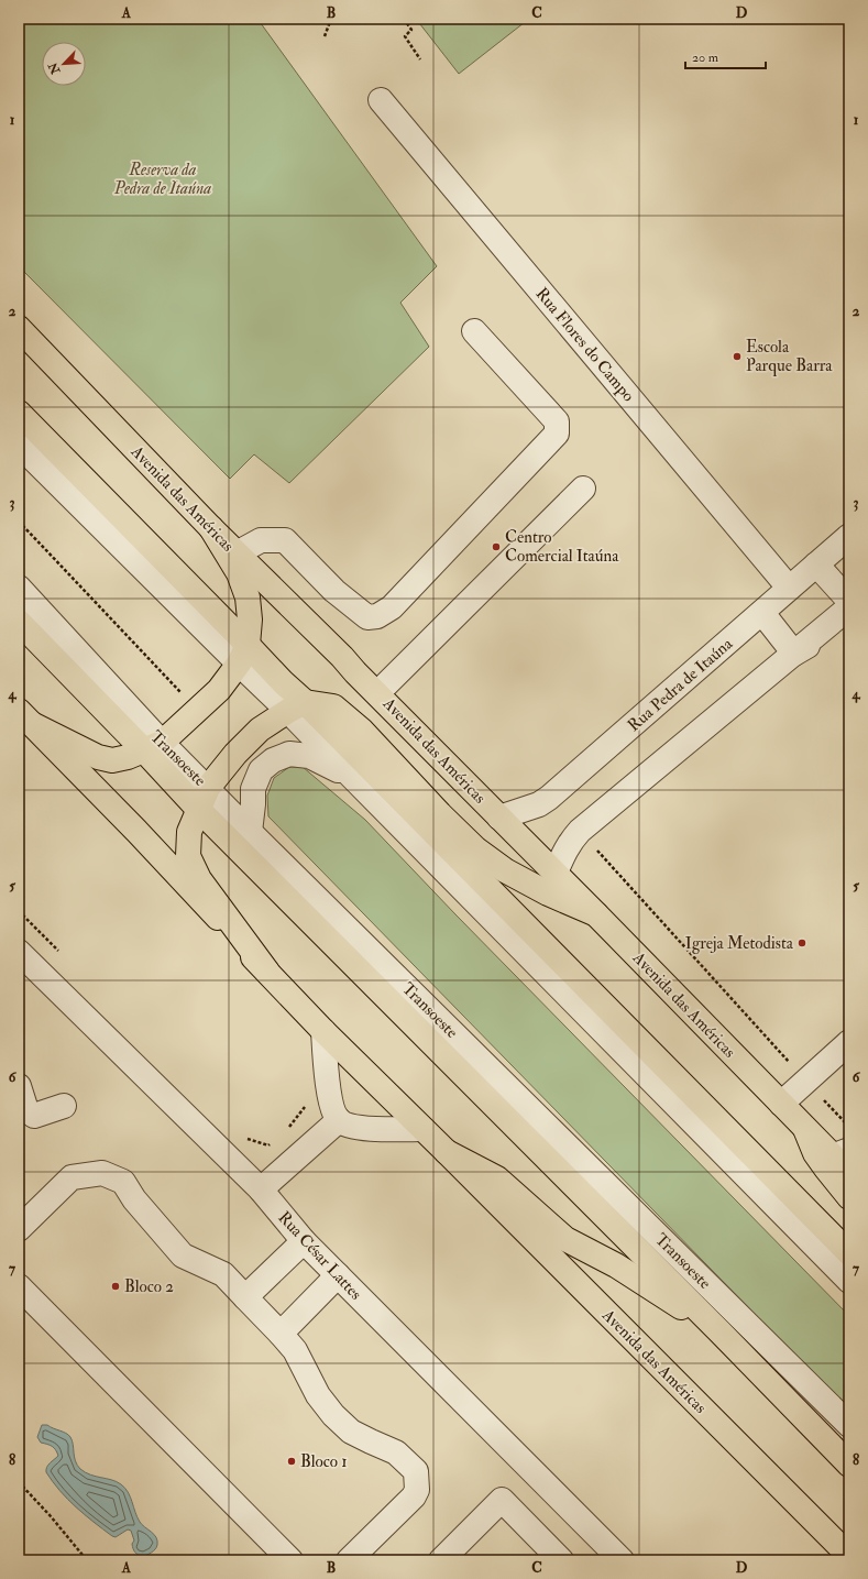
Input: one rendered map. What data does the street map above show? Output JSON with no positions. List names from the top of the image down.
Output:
{
  "streets": {
    "main road": ["Avenida das Américas"],
    "street": [
      "Rua Flores do Campo",
      "Rua Pedra de Itaúna",
      "Transoeste",
      "Rua César Lattes"
    ]
  },
  "crossings": [
    ["Rua Flores do Campo", "Rua Pedra de Itaúna"],
    ["Avenida das Américas", "Rua Pedra de Itaúna"]
  ],
  "parks": ["Reserva da Pedra de Itaúna"],
  "places": [
    "Escola Parque Barra",
    "Centro Comercial Itaúna",
    "Igreja Metodista",
    "Bloco 2",
    "Bloco 1"
  ],
  "scale_bar": "20 m",
  "north": "bottom left",
  "grid": {
    "columns": [
      "A",
      "B",
      "C",
      "D"
    ],
    "rows": [
      "1",
      "2",
      "3",
      "4",
      "5",
      "6",
      "7",
      "8"
    ]
  }
}
